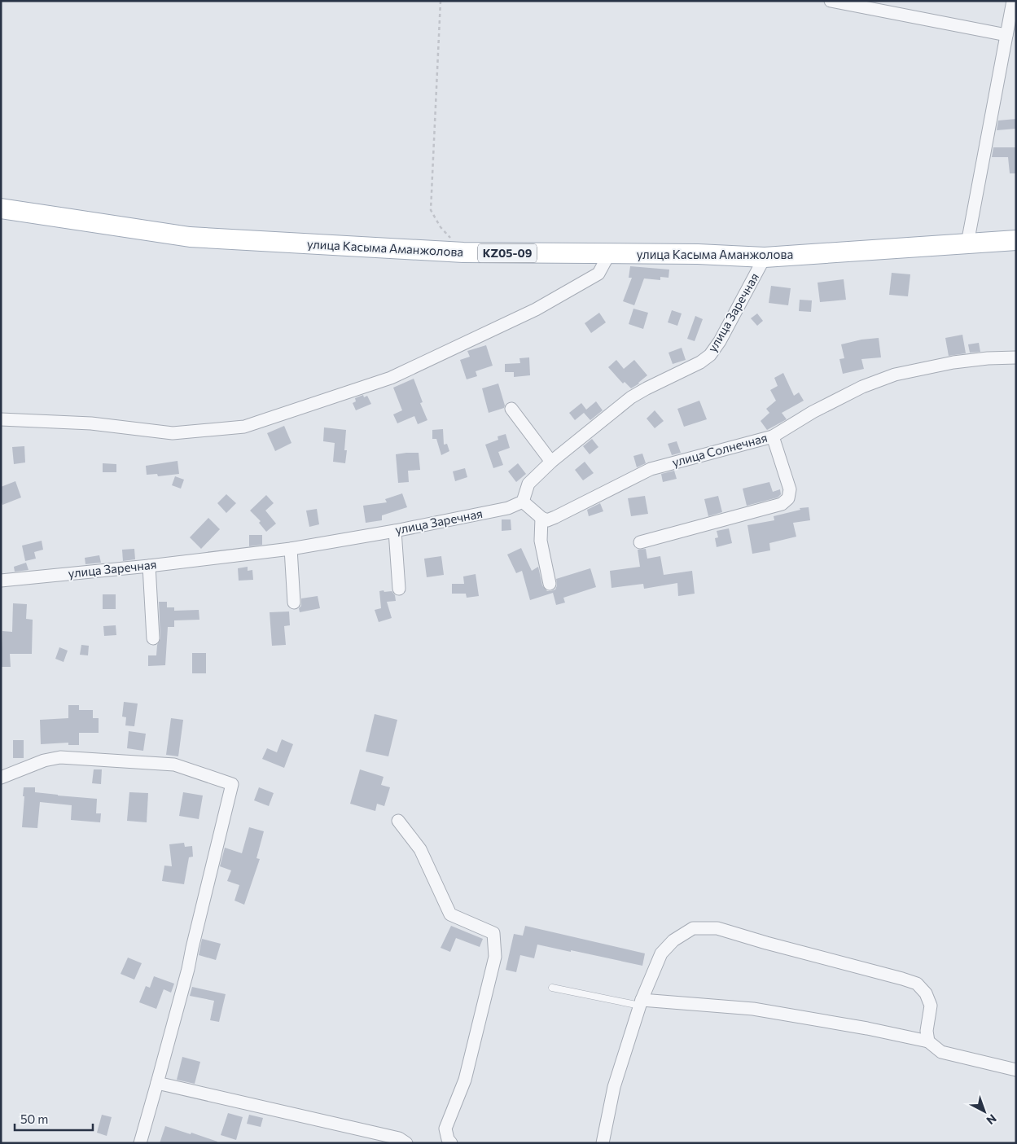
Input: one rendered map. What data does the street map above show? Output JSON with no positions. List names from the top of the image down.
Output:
{
  "streets": {
    "main road": ["улица Касыма Аманжолова", "KZ05-09"],
    "street": ["улица Заречная", "улица Солнечная"]
  },
  "crossings": [
    ["улица Касыма Аманжолова", "улица Заречная"]
  ],
  "scale_bar": "50 m",
  "north": "bottom right"
}
